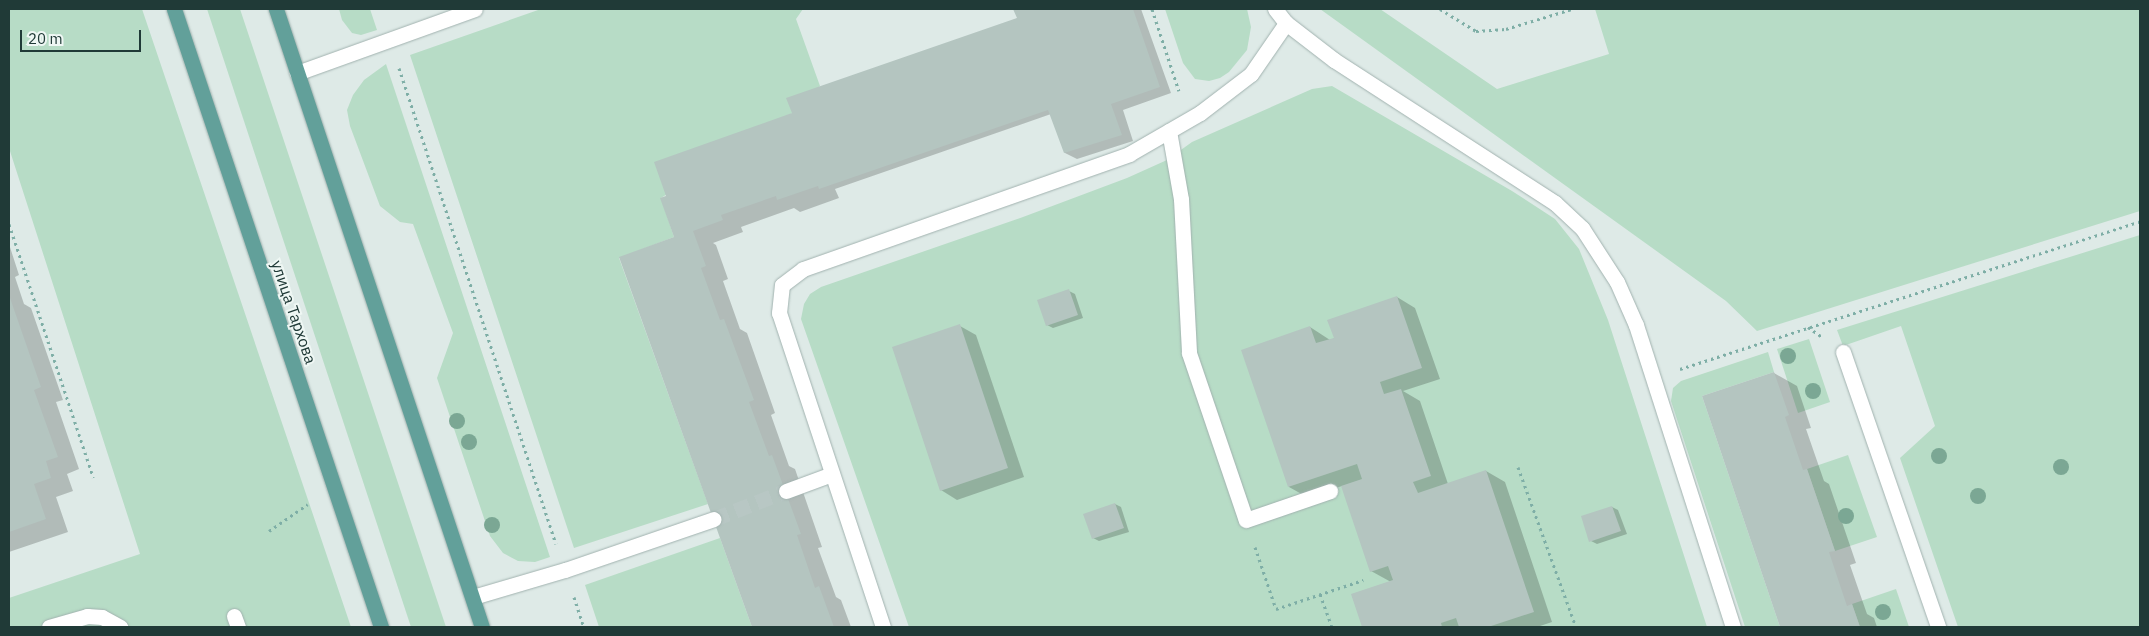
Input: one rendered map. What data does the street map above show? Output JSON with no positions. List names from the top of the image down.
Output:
{
  "streets": {
    "main road": ["улица Тархова"]
  },
  "scale_bar": "20 m"
}
